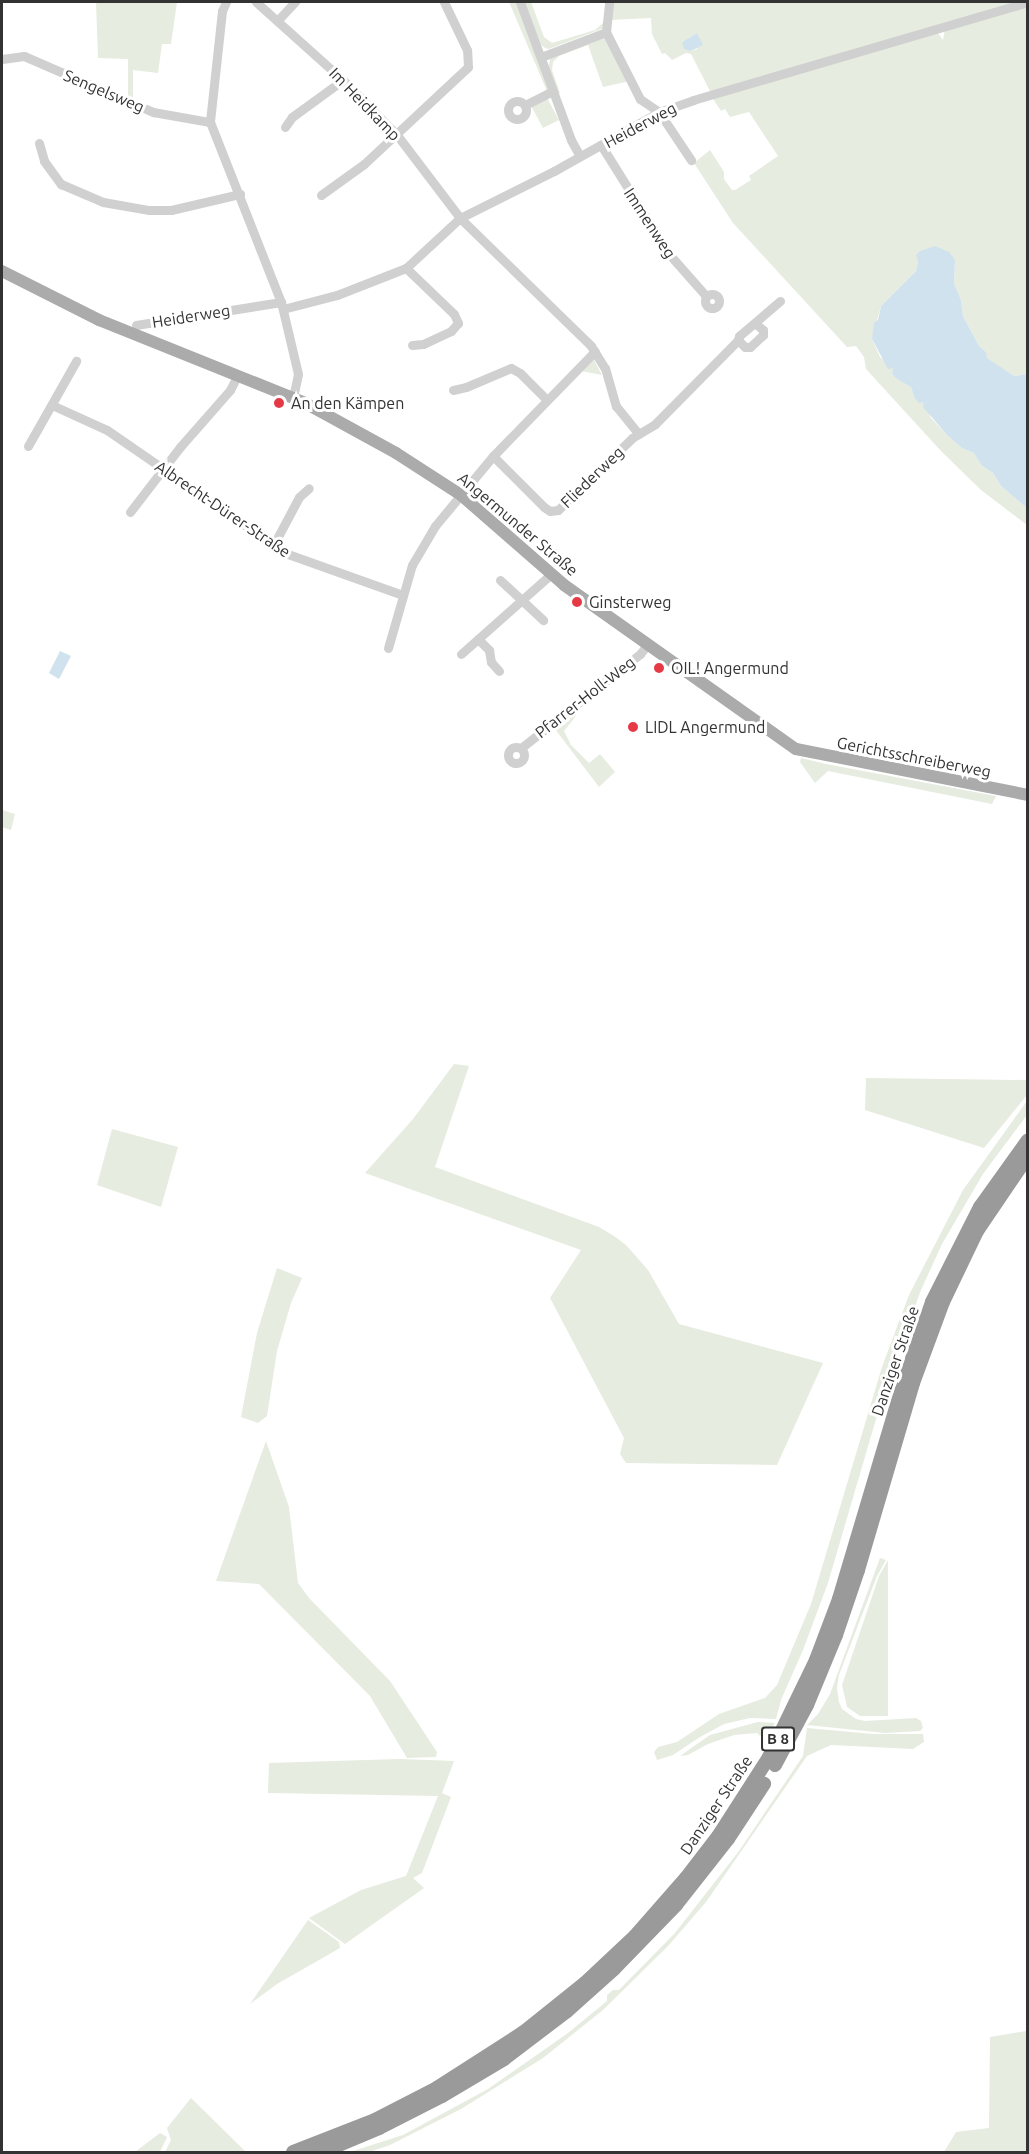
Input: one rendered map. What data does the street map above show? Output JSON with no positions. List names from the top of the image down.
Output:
{
  "streets": {
    "highway": ["Danziger Straße", "B 8"],
    "main road": ["Angermunder Straße", "Gerichtsschreiberweg"],
    "street": [
      "Sengelsweg",
      "Im Heidkamp",
      "Heiderweg",
      "Immenweg",
      "Fliederweg",
      "Albrecht-Dürer-Straße",
      "Pfarrer-Holl-Weg"
    ]
  },
  "crossings": [
    ["Im Heidkamp", "Heiderweg"],
    ["Heiderweg", "Immenweg"],
    ["Angermunder Straße", "Pfarrer-Holl-Weg"],
    ["Angermunder Straße", "Gerichtsschreiberweg"]
  ],
  "places": [
    "An den Kämpen",
    "Ginsterweg",
    "OIL! Angermund",
    "LIDL Angermund"
  ]
}
